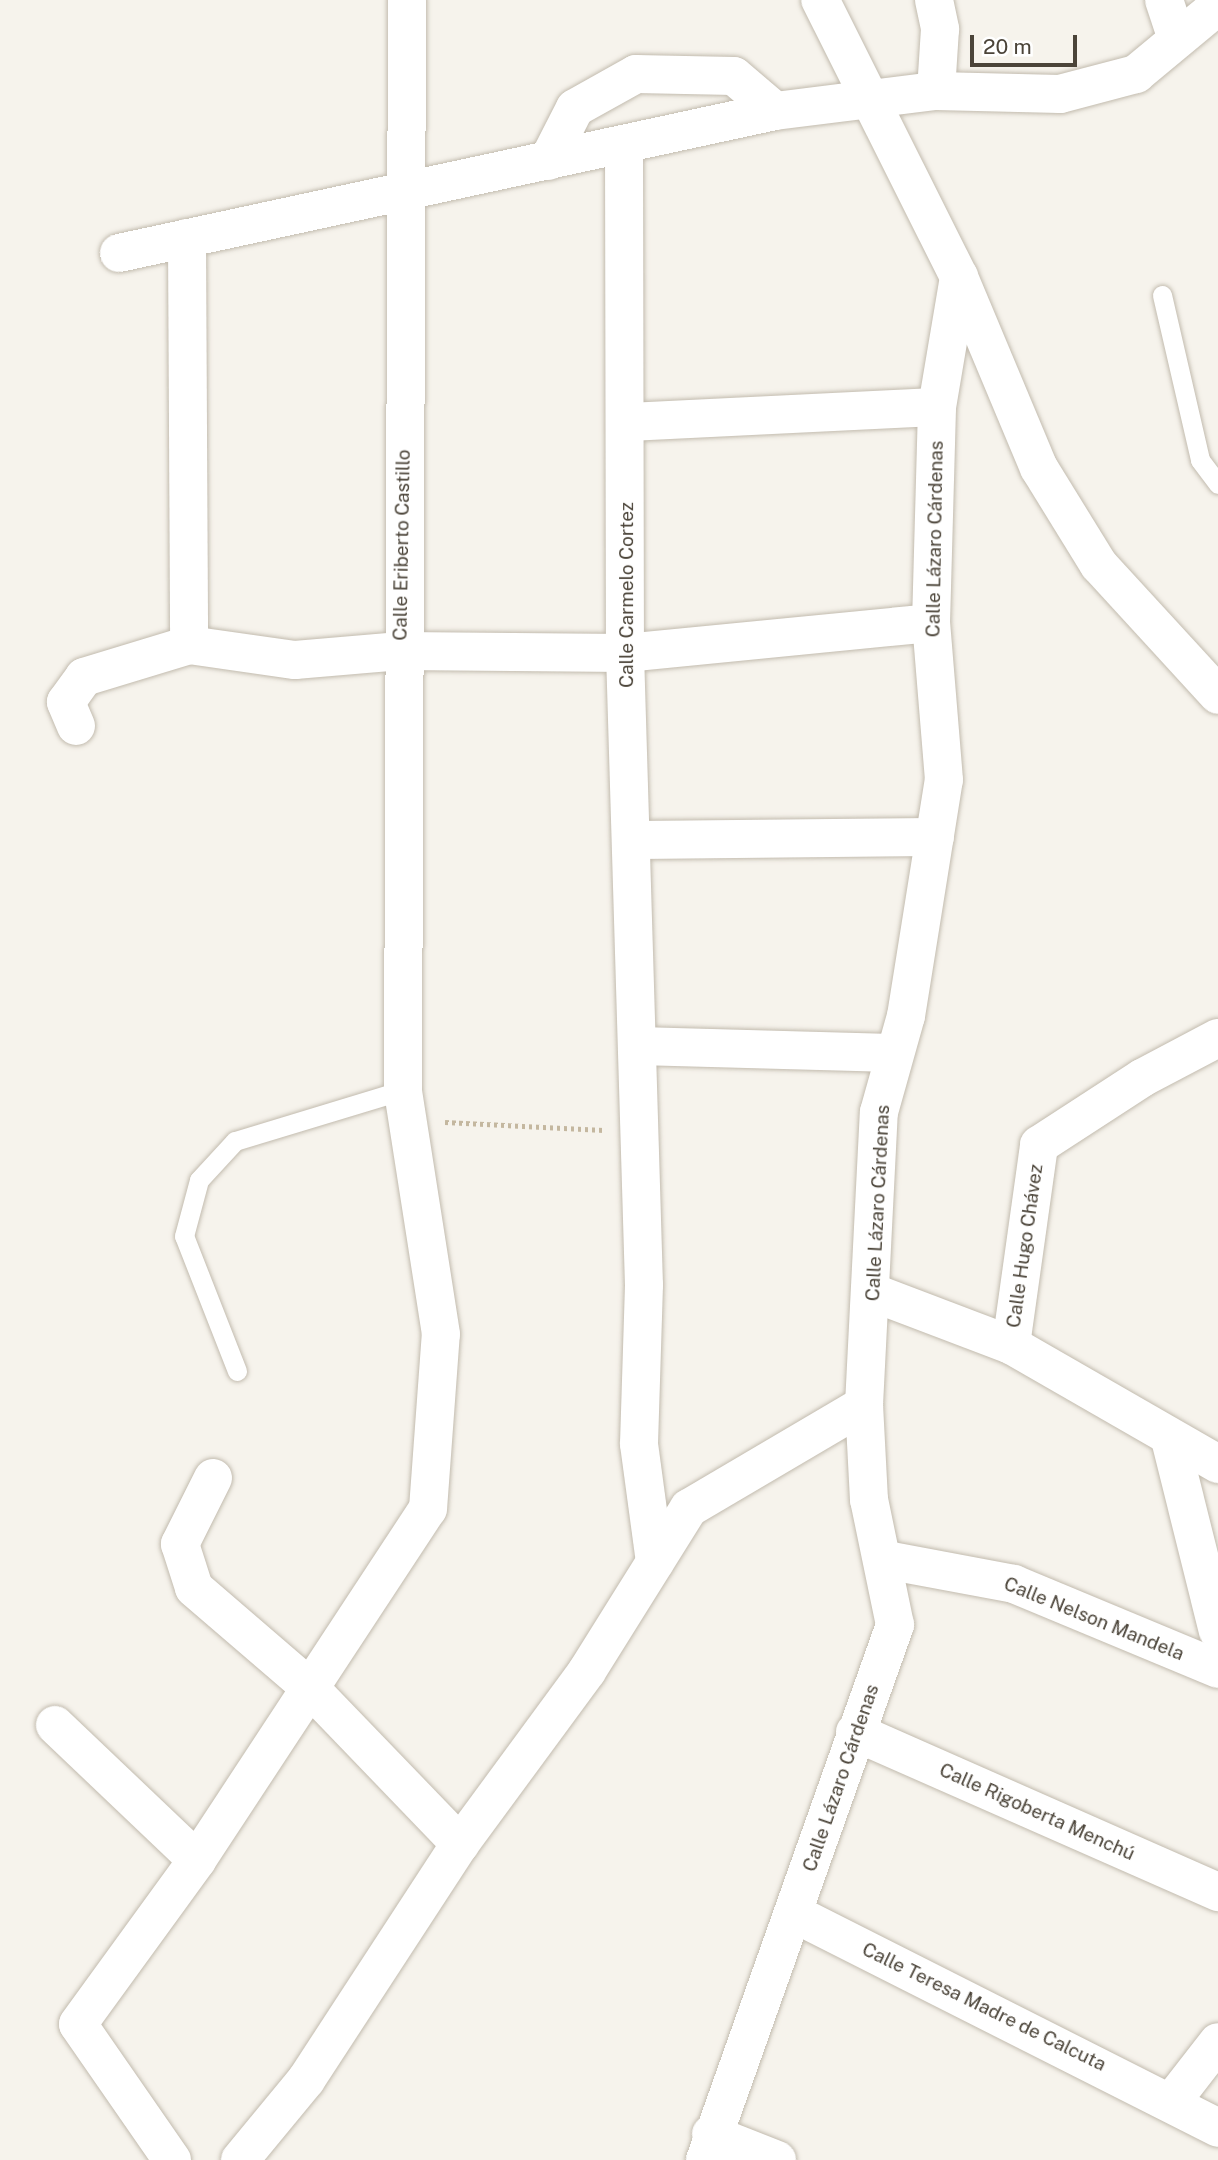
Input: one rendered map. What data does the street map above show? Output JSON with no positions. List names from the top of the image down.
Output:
{
  "streets": {
    "street": [
      "Calle Lázaro Cárdenas",
      "Calle Eriberto Castillo",
      "Calle Carmelo Cortez",
      "Calle Hugo Chávez",
      "Calle Nelson Mandela",
      "Calle Rigoberta Menchú",
      "Calle Teresa Madre de Calcuta"
    ]
  },
  "crossings": [
    ["Calle Lázaro Cárdenas", "Calle Nelson Mandela"],
    ["Calle Lázaro Cárdenas", "Calle Rigoberta Menchú"],
    ["Calle Lázaro Cárdenas", "Calle Teresa Madre de Calcuta"]
  ],
  "scale_bar": "20 m"
}
